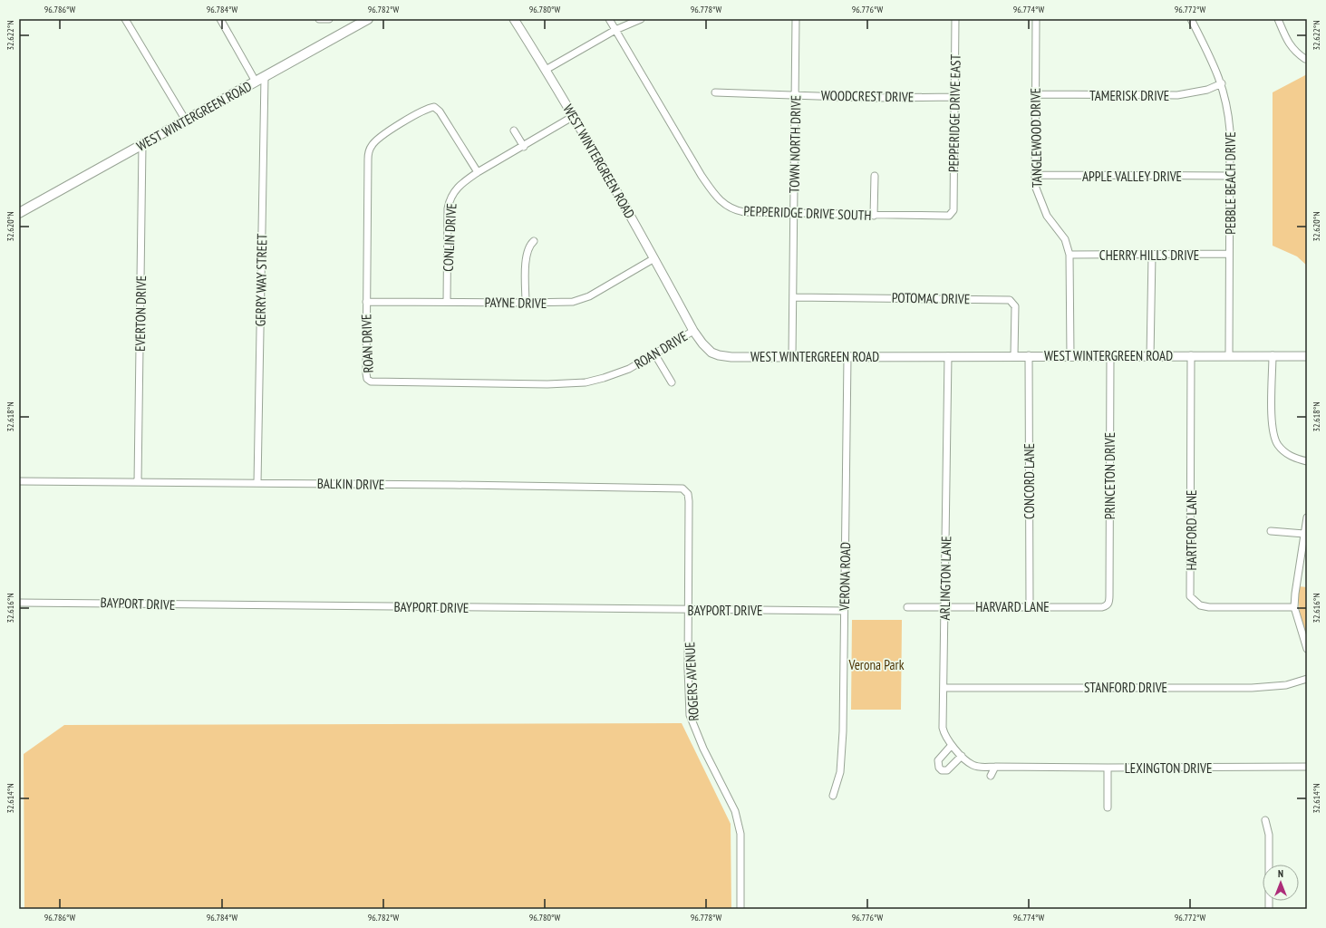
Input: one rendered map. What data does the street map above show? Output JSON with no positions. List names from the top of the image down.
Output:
{
  "streets": {
    "main road": ["WEST WINTERGREEN ROAD"],
    "street": [
      "TAMERISK DRIVE",
      "WOODCREST DRIVE",
      "PEPPERIDGE DRIVE EAST",
      "TANGLEWOOD DRIVE",
      "TOWN NORTH DRIVE",
      "APPLE VALLEY DRIVE",
      "PEBBLE BEACH DRIVE",
      "PEPPERIDGE DRIVE SOUTH",
      "CONLIN DRIVE",
      "CHERRY HILLS DRIVE",
      "GERRY WAY STREET",
      "POTOMAC DRIVE",
      "PAYNE DRIVE",
      "EVERTON DRIVE",
      "ROAN DRIVE",
      "PRINCETON DRIVE",
      "CONCORD LANE",
      "BALKIN DRIVE",
      "HARTFORD LANE",
      "VERONA ROAD",
      "ARLINGTON LANE",
      "BAYPORT DRIVE",
      "HARVARD LANE",
      "ROGERS AVENUE",
      "STANFORD DRIVE",
      "LEXINGTON DRIVE"
    ]
  },
  "crossings": [
    ["TAMERISK DRIVE", "TANGLEWOOD DRIVE"],
    ["TAMERISK DRIVE", "PEBBLE BEACH DRIVE"],
    ["WOODCREST DRIVE", "PEPPERIDGE DRIVE EAST"],
    ["WOODCREST DRIVE", "TOWN NORTH DRIVE"],
    ["PEPPERIDGE DRIVE EAST", "PEPPERIDGE DRIVE SOUTH"],
    ["WEST WINTERGREEN ROAD", "TANGLEWOOD DRIVE"],
    ["WEST WINTERGREEN ROAD", "TOWN NORTH DRIVE"],
    ["WEST WINTERGREEN ROAD", "PEBBLE BEACH DRIVE"],
    ["WEST WINTERGREEN ROAD", "CONLIN DRIVE"],
    ["WEST WINTERGREEN ROAD", "GERRY WAY STREET"],
    ["WEST WINTERGREEN ROAD", "POTOMAC DRIVE"],
    ["WEST WINTERGREEN ROAD", "PAYNE DRIVE"],
    ["WEST WINTERGREEN ROAD", "EVERTON DRIVE"],
    ["WEST WINTERGREEN ROAD", "ROAN DRIVE"],
    ["WEST WINTERGREEN ROAD", "PRINCETON DRIVE"],
    ["WEST WINTERGREEN ROAD", "CONCORD LANE"],
    ["WEST WINTERGREEN ROAD", "HARTFORD LANE"],
    ["WEST WINTERGREEN ROAD", "VERONA ROAD"],
    ["WEST WINTERGREEN ROAD", "ARLINGTON LANE"],
    ["TANGLEWOOD DRIVE", "APPLE VALLEY DRIVE"],
    ["TANGLEWOOD DRIVE", "CHERRY HILLS DRIVE"],
    ["TOWN NORTH DRIVE", "PEPPERIDGE DRIVE SOUTH"],
    ["TOWN NORTH DRIVE", "POTOMAC DRIVE"],
    ["APPLE VALLEY DRIVE", "PEBBLE BEACH DRIVE"],
    ["PEBBLE BEACH DRIVE", "CHERRY HILLS DRIVE"],
    ["CONLIN DRIVE", "PAYNE DRIVE"],
    ["CONLIN DRIVE", "ROAN DRIVE"],
    ["GERRY WAY STREET", "BALKIN DRIVE"],
    ["PAYNE DRIVE", "ROAN DRIVE"],
    ["EVERTON DRIVE", "BALKIN DRIVE"],
    ["PRINCETON DRIVE", "HARVARD LANE"],
    ["CONCORD LANE", "HARVARD LANE"],
    ["BALKIN DRIVE", "ROGERS AVENUE"],
    ["VERONA ROAD", "BAYPORT DRIVE"],
    ["ARLINGTON LANE", "HARVARD LANE"],
    ["ARLINGTON LANE", "STANFORD DRIVE"],
    ["ARLINGTON LANE", "LEXINGTON DRIVE"],
    ["BAYPORT DRIVE", "ROGERS AVENUE"]
  ],
  "parks": ["Verona Park"],
  "north": "top",
  "coordinates": [
    "96.786°W",
    "96.784°W",
    "96.782°W",
    "96.780°W",
    "96.778°W",
    "96.776°W",
    "96.774°W",
    "96.772°W",
    "32.622°N",
    "32.620°N",
    "32.618°N",
    "32.616°N",
    "32.614°N"
  ]
}
